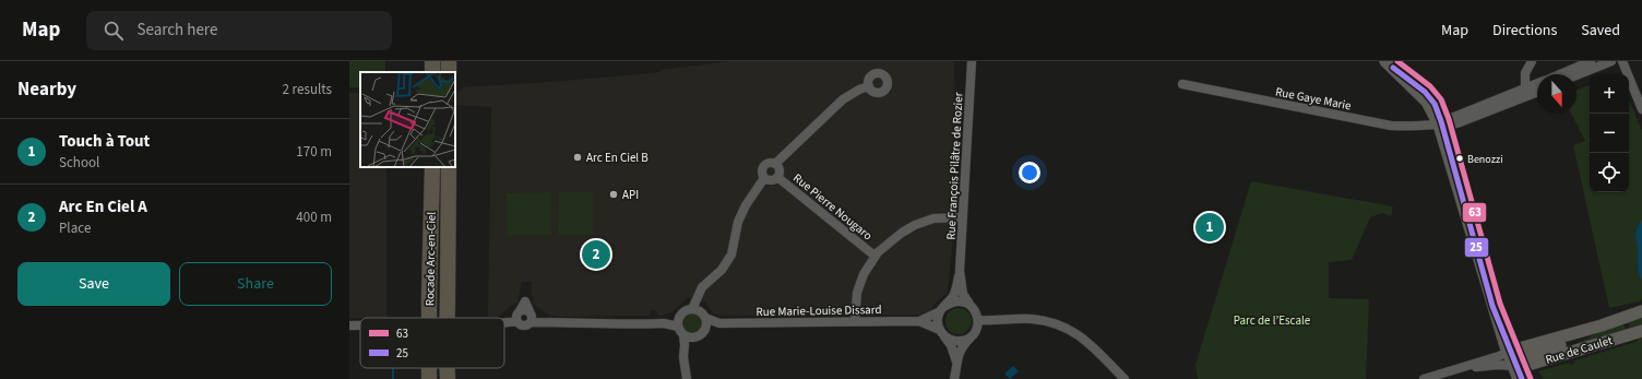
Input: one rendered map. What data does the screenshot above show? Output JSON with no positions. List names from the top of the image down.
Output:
{
  "streets": {
    "highway": ["Rocade Arc-en-Ciel"],
    "main road": ["Rue de Caulet"],
    "street": [
      "Rue Gaye Marie",
      "Rue François Pilâtre de Rozier",
      "Rue Pierre Nougaro",
      "Rue Marie-Louise Dissard"
    ]
  },
  "crossings": [
    ["Rue François Pilâtre de Rozier", "Rue Marie-Louise Dissard"]
  ],
  "parks": ["Parc de l’Escale"],
  "places": ["Arc En Ciel B", "Benozzi", "API"],
  "lines": ["transit line 63", "transit line 25"],
  "legend": ["63", "25"],
  "north": "bottom",
  "page": {
    "header": "Map",
    "search": "Search here",
    "nav": ["Map", "Directions", "Saved"],
    "heading": ["Nearby", "2 results"],
    "map_buttons": ["+", "−"],
    "list": [
      {
        "mark": "1",
        "name": "Touch à Tout",
        "note": "School",
        "value": "170 m"
      },
      {
        "mark": "2",
        "name": "Arc En Ciel A",
        "note": "Place",
        "value": "400 m"
      }
    ],
    "pins": ["1", "2"],
    "buttons": ["Save", "Share"]
  }
}
